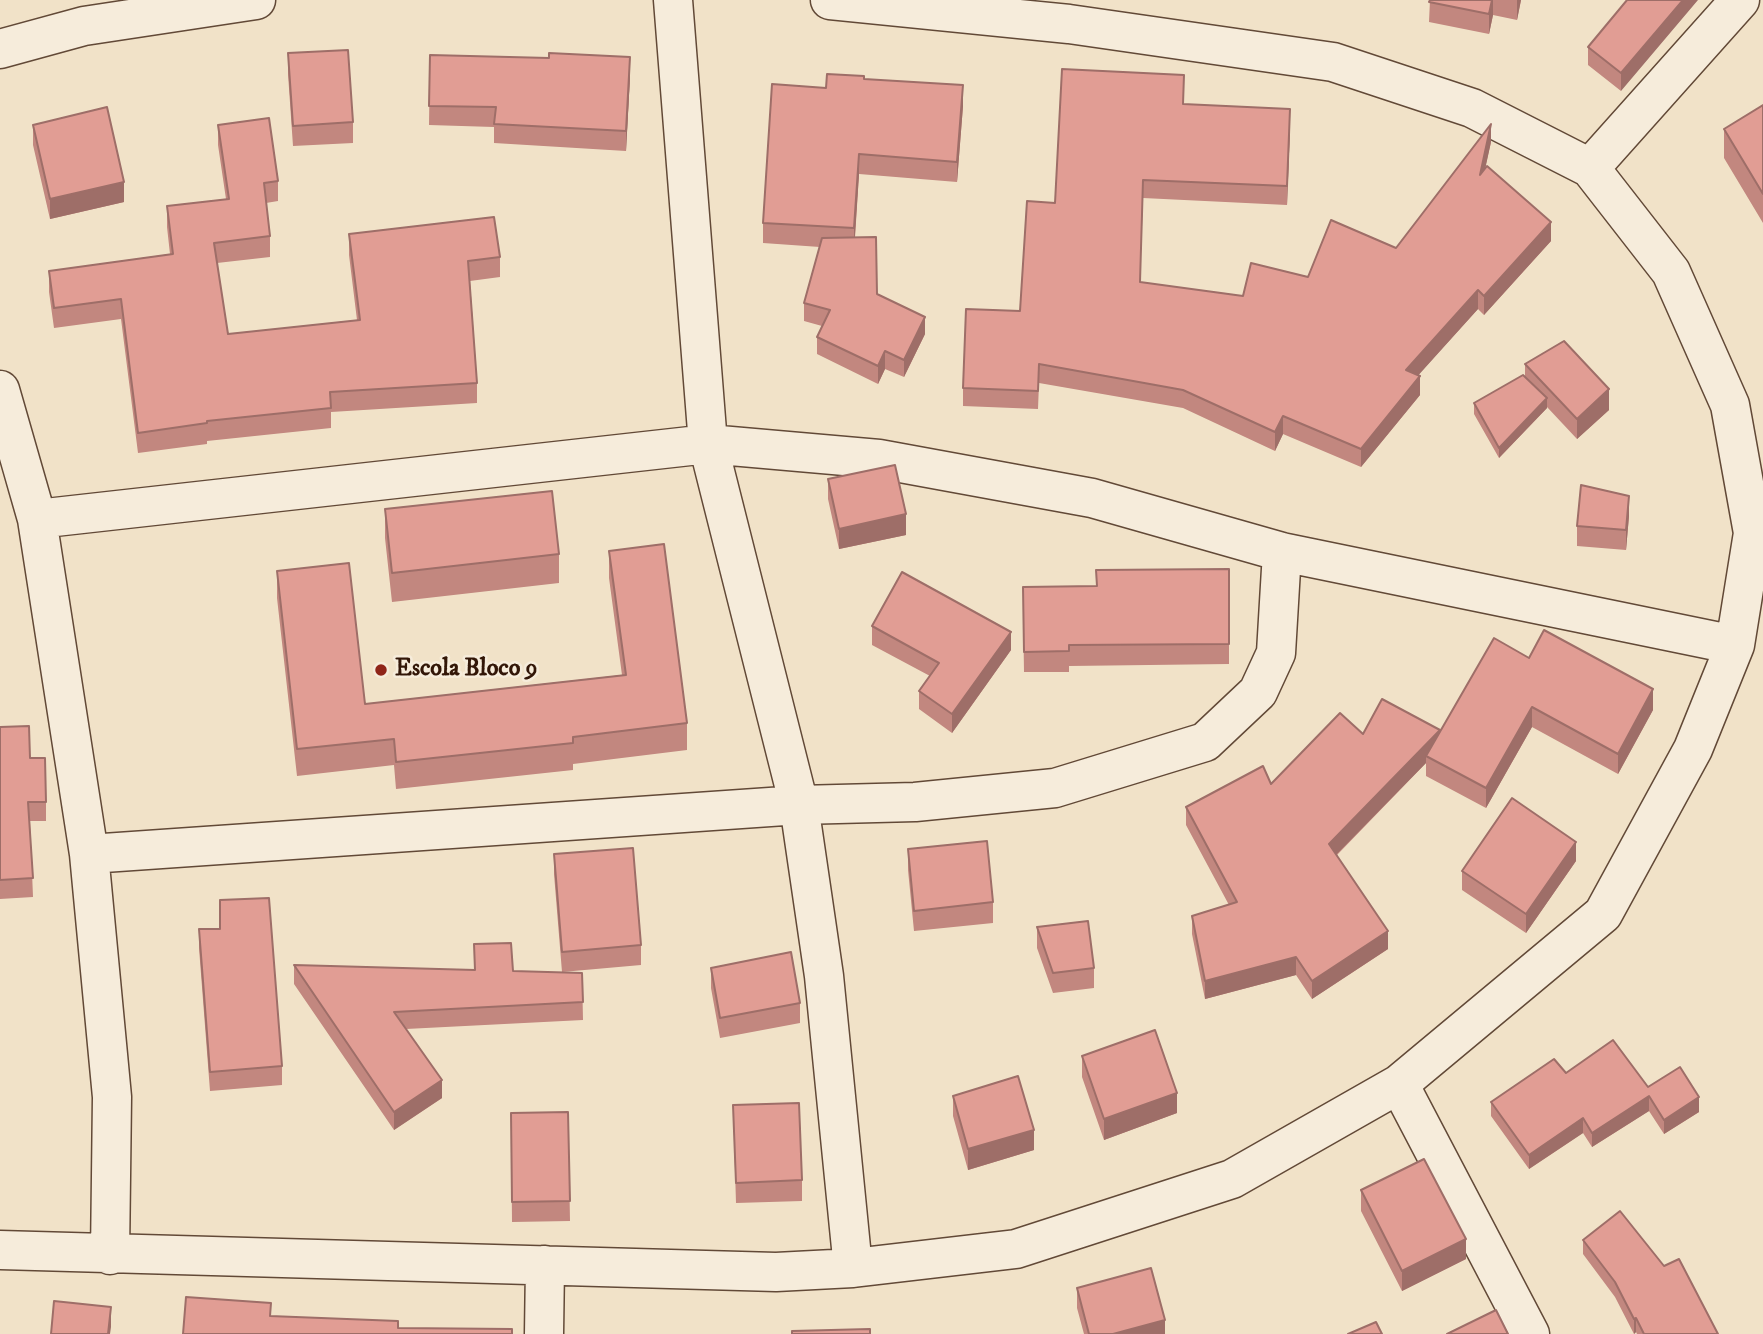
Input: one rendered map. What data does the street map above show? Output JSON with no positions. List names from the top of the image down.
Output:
{
  "places": ["Escola Bloco 9"]
}
